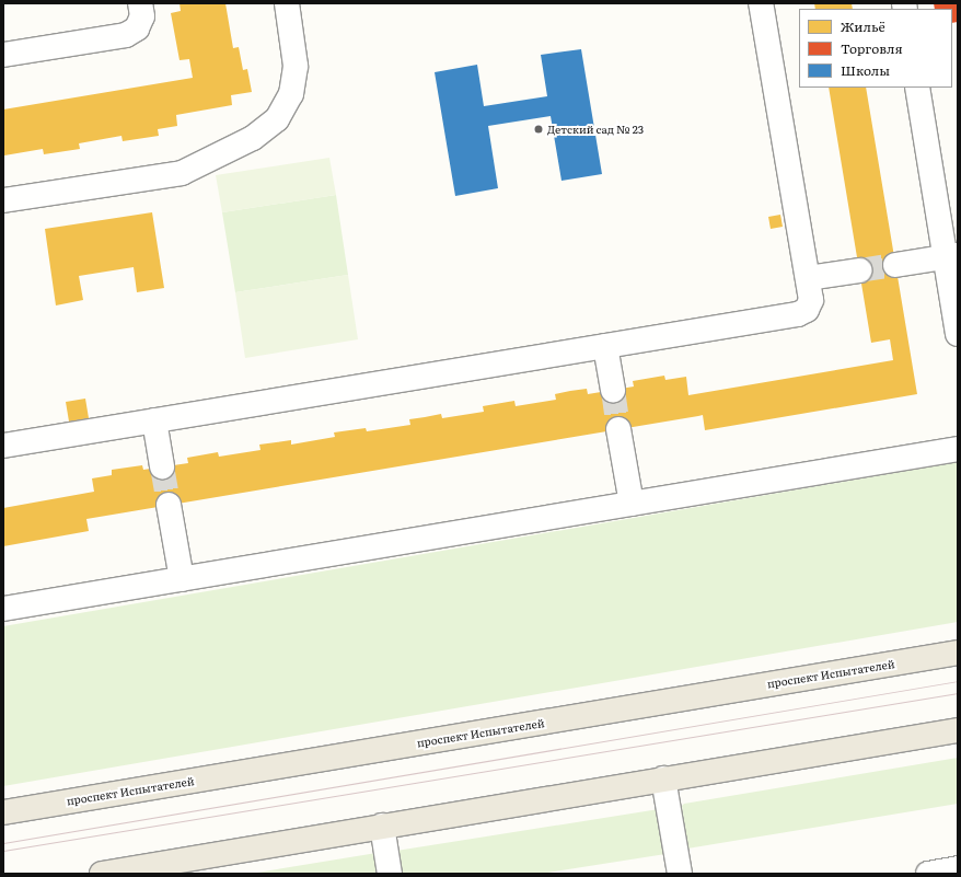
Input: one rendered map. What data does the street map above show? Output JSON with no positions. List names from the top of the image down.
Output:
{
  "streets": {
    "main road": ["проспект Испытателей"]
  },
  "places": ["Детский сад № 23"],
  "legend": ["Жильё", "Торговля", "Школы"]
}
